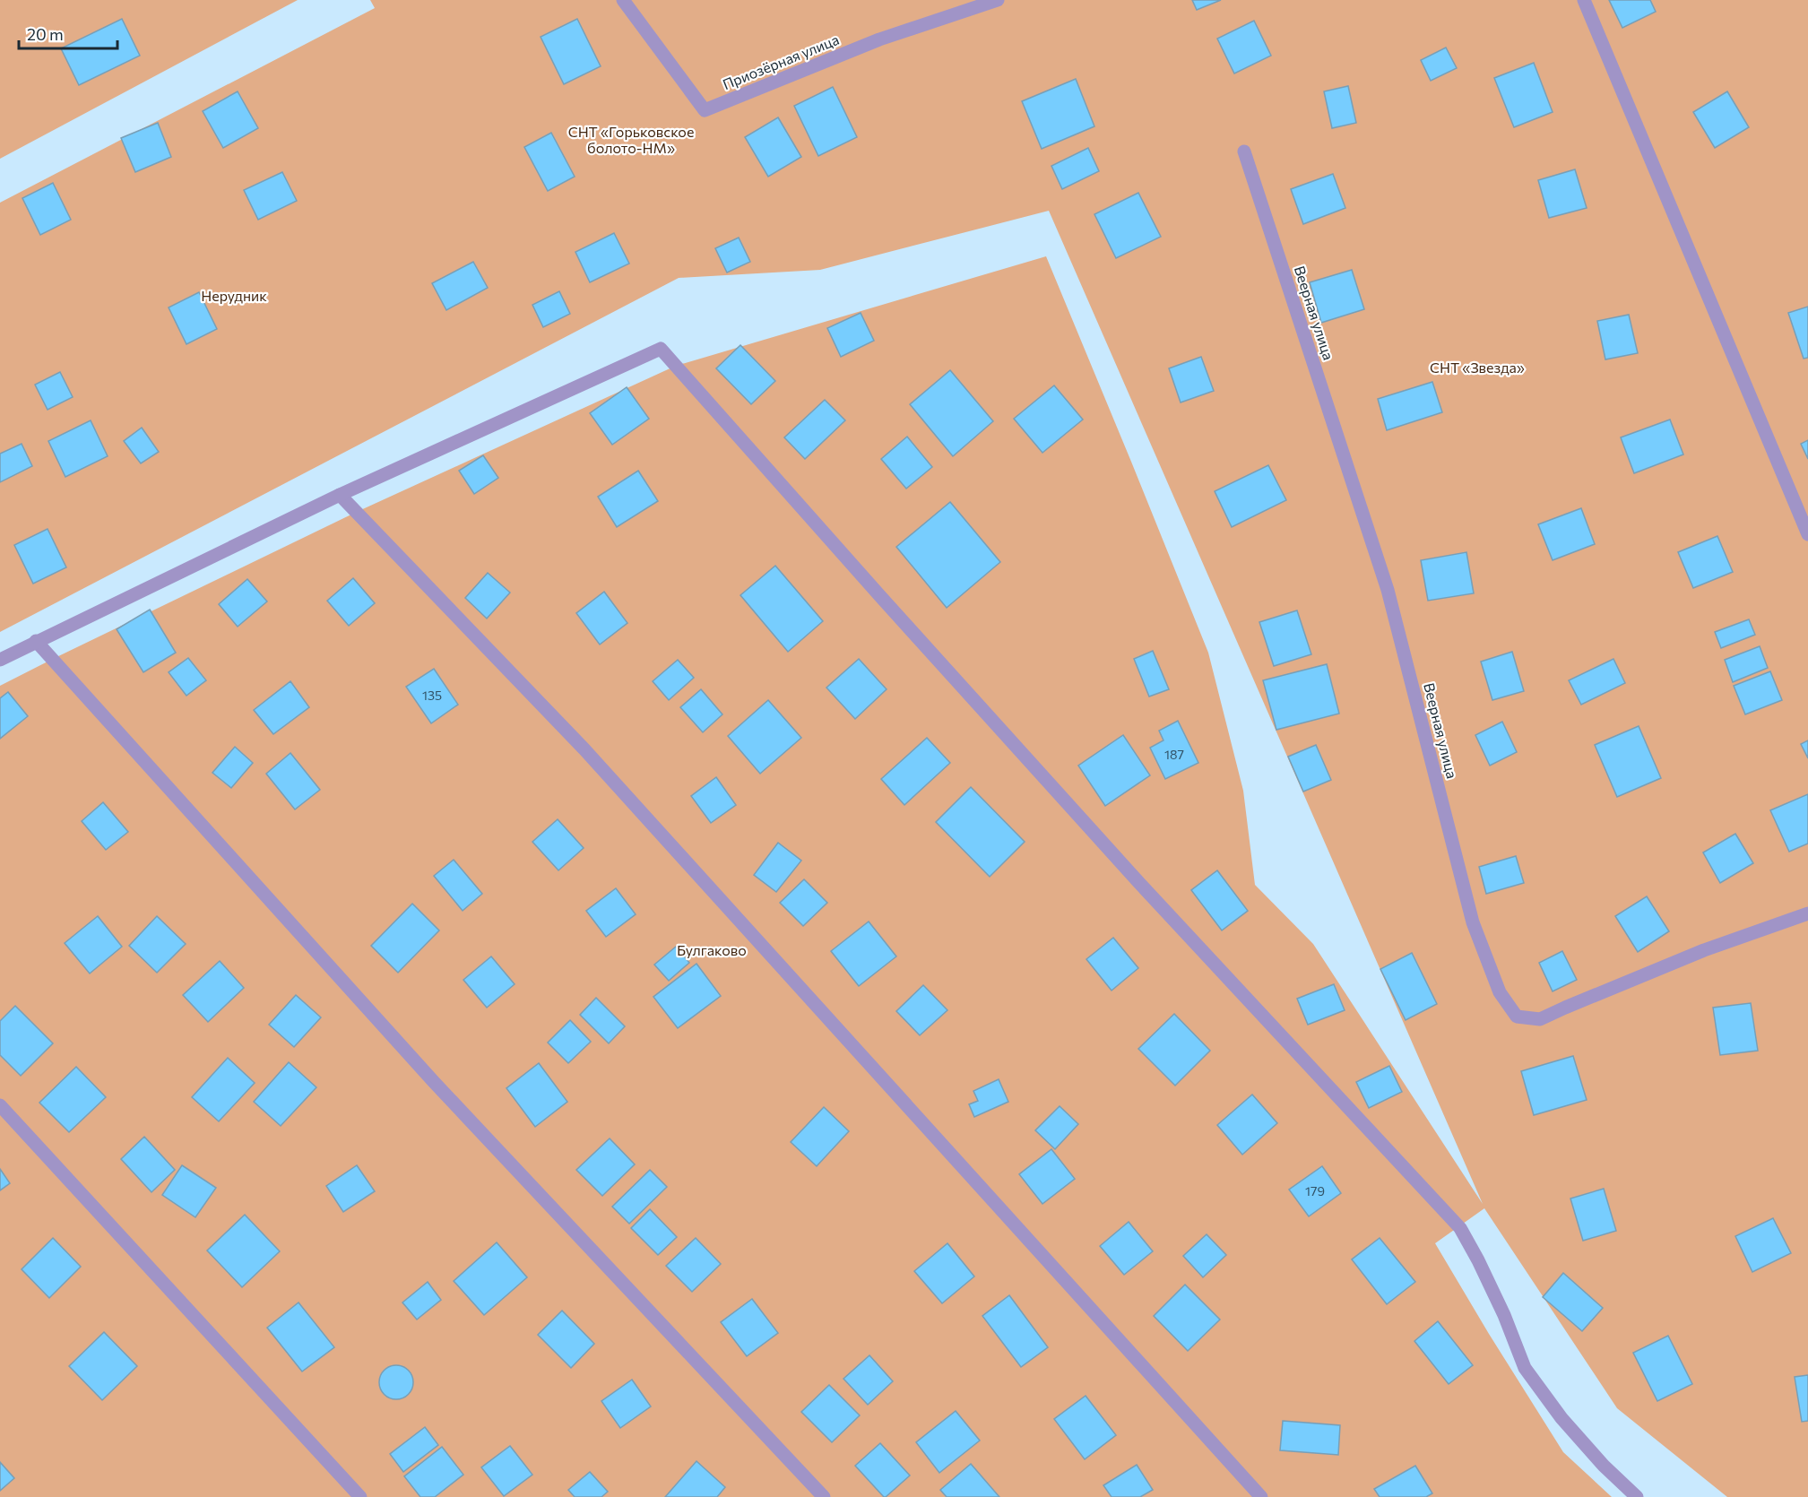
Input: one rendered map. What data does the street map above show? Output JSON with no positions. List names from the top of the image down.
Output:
{
  "streets": {
    "street": ["Приозёрная улица", "Веерная улица"]
  },
  "parks": [
    "СНТ «Горьковское болото-НМ»",
    "Нерудник",
    "СНТ «Звезда»",
    "Булгаково"
  ],
  "house_numbers": ["135", "187", "179"],
  "scale_bar": "20 m"
}
